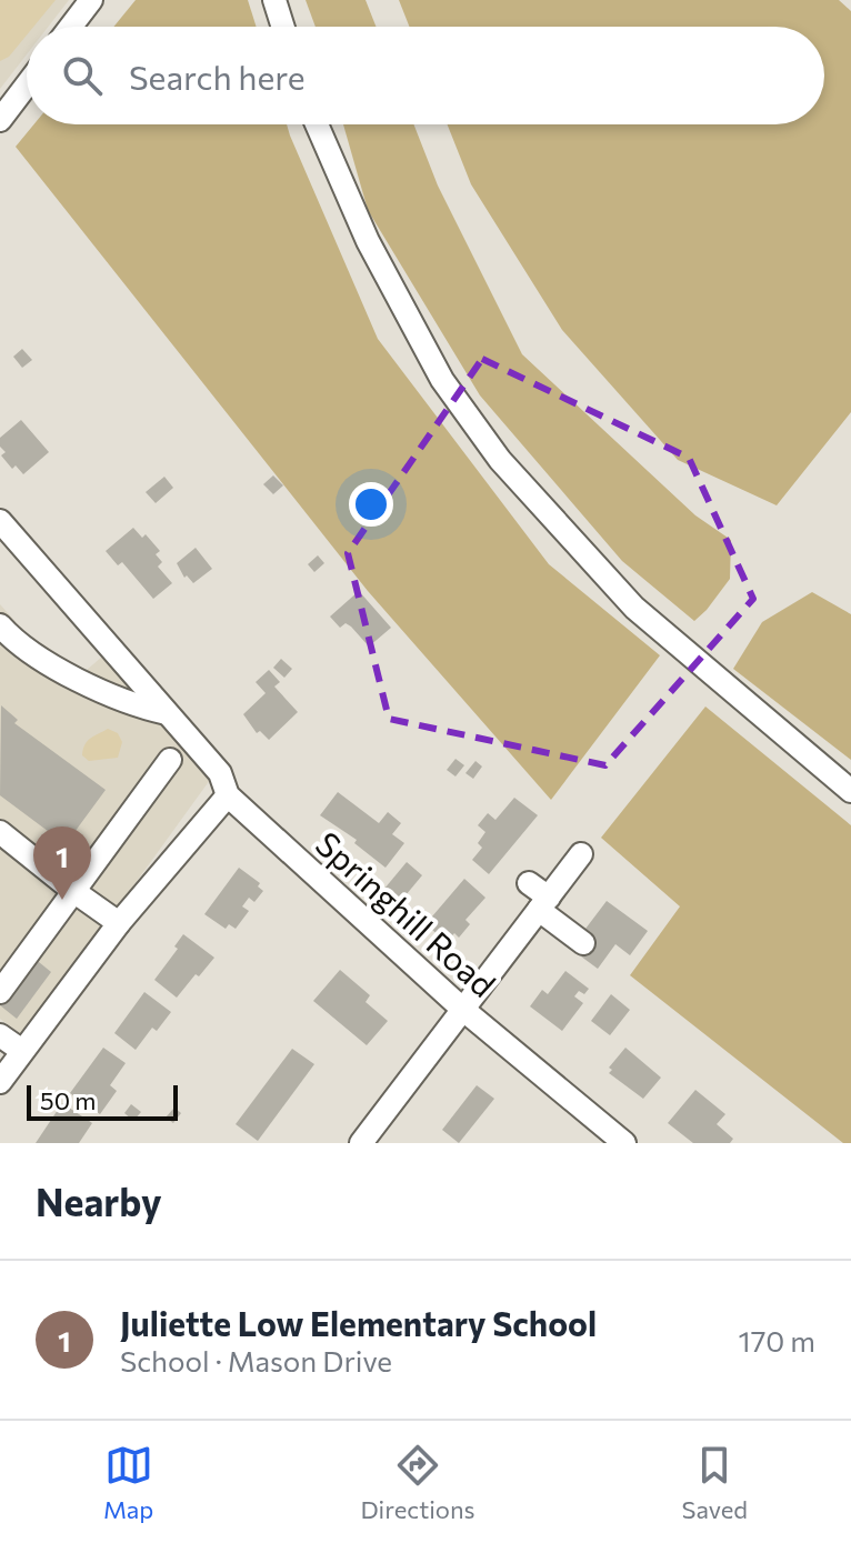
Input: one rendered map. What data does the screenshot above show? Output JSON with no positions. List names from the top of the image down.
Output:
{
  "streets": {
    "street": ["Springhill Road"]
  },
  "scale_bar": "50 m",
  "page": {
    "search": "Search here",
    "pins": "1",
    "scale": "50 m",
    "heading": "Nearby",
    "list": [
      {
        "mark": "1",
        "name": "Juliette Low Elementary School",
        "note": "School · Mason Drive",
        "value": "170 m"
      }
    ],
    "nav": ["Map", "Directions", "Saved"]
  }
}
